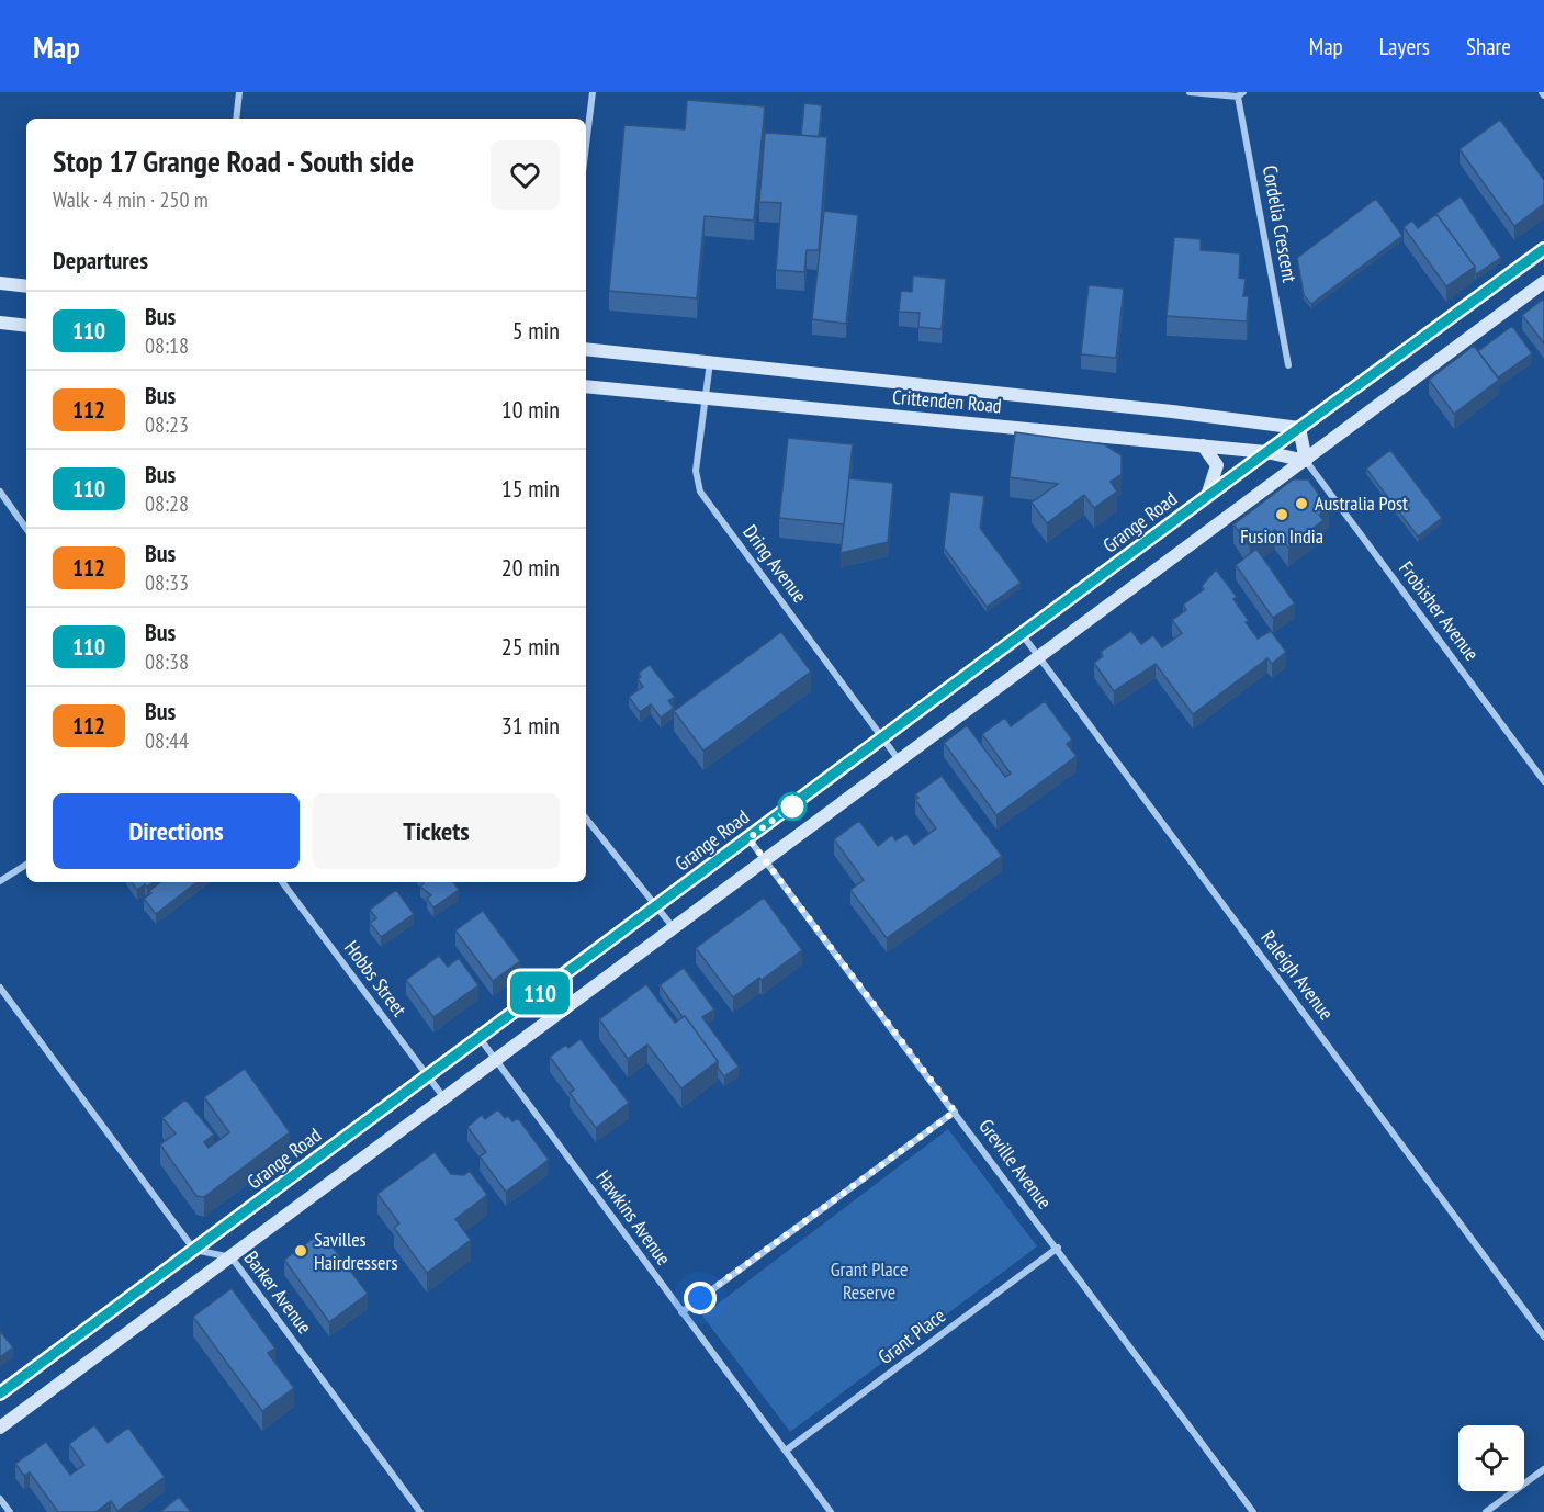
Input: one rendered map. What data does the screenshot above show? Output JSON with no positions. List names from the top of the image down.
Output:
{
  "streets": {
    "main road": ["Crittenden Road", "Grange Road"],
    "street": [
      "Cordelia Crescent",
      "Dring Avenue",
      "Frobisher Avenue",
      "Raleigh Avenue",
      "Hobbs Street",
      "Greville Avenue",
      "Hawkins Avenue",
      "Barker Avenue",
      "Grant Place"
    ]
  },
  "crossings": [
    ["Crittenden Road", "Grange Road"],
    ["Crittenden Road", "Dring Avenue"],
    ["Crittenden Road", "Frobisher Avenue"],
    ["Grange Road", "Dring Avenue"],
    ["Grange Road", "Raleigh Avenue"],
    ["Grange Road", "Hobbs Street"],
    ["Grange Road", "Greville Avenue"],
    ["Grange Road", "Hawkins Avenue"],
    ["Grange Road", "Barker Avenue"],
    ["Greville Avenue", "Grant Place"],
    ["Hawkins Avenue", "Grant Place"]
  ],
  "parks": ["Grant Place Reserve"],
  "places": ["Australia Post", "Fusion India", "Savilles Hairdressers"],
  "lines": ["bus line 110"],
  "page": {
    "header": "Map",
    "nav": ["Map", "Layers", "Share"],
    "on_map": "110",
    "heading": [
      ["Stop 17 Grange Road - South side", "Walk · 4 min · 250 m"],
      "Departures"
    ],
    "list": [
      {
        "mark": "110",
        "name": "Bus",
        "note": "08:18",
        "value": "5 min"
      },
      {
        "mark": "112",
        "name": "Bus",
        "note": "08:23",
        "value": "10 min"
      },
      {
        "mark": "110",
        "name": "Bus",
        "note": "08:28",
        "value": "15 min"
      },
      {
        "mark": "112",
        "name": "Bus",
        "note": "08:33",
        "value": "20 min"
      },
      {
        "mark": "110",
        "name": "Bus",
        "note": "08:38",
        "value": "25 min"
      },
      {
        "mark": "112",
        "name": "Bus",
        "note": "08:44",
        "value": "31 min"
      }
    ],
    "buttons": ["Directions", "Tickets"]
  }
}
